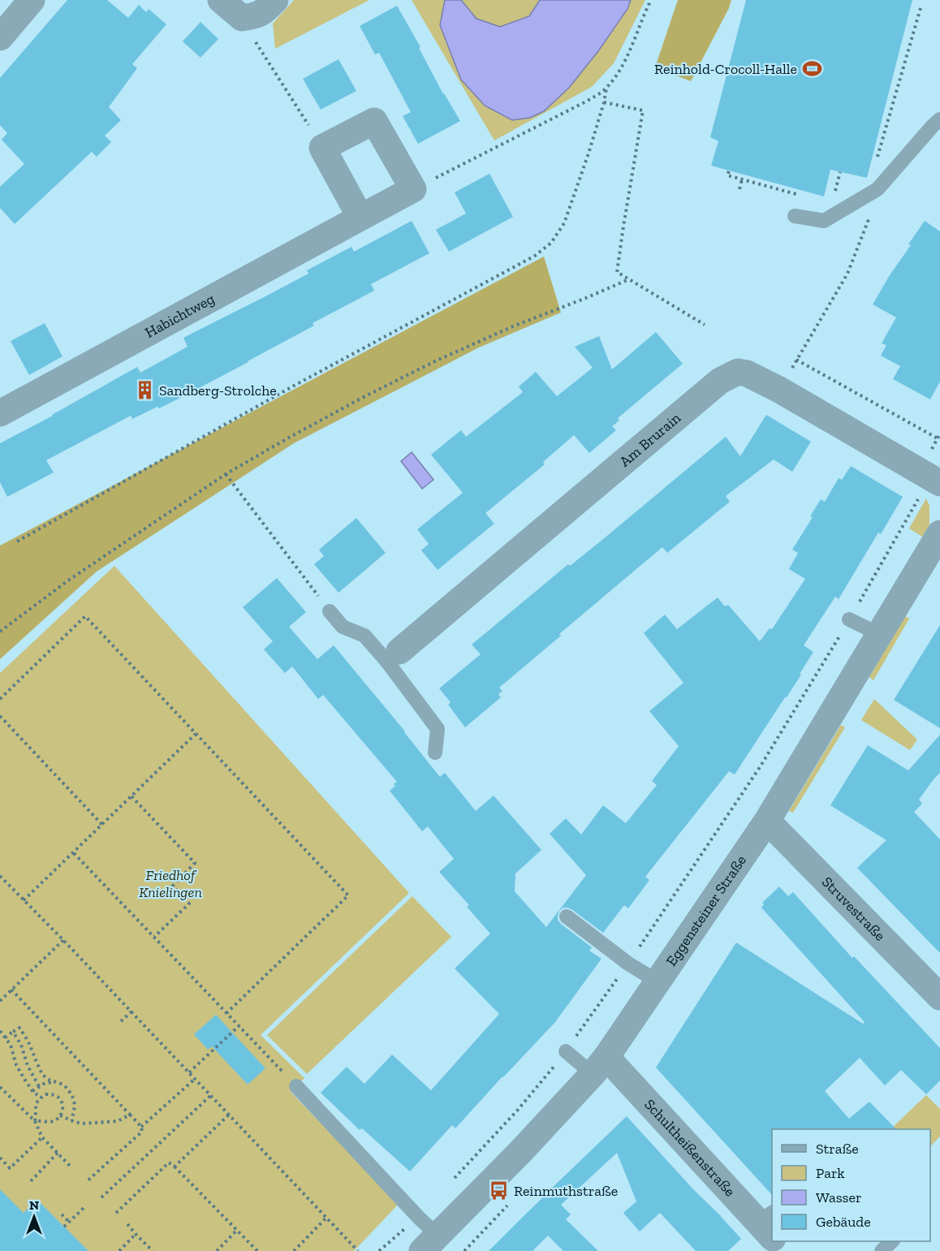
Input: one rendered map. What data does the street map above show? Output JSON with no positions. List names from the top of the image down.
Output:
{
  "streets": {
    "street": [
      "Habichtweg",
      "Am Brurain",
      "Struvestraße",
      "Eggensteiner Straße",
      "Schultheißenstraße"
    ]
  },
  "crossings": [
    ["Struvestraße", "Eggensteiner Straße"],
    ["Eggensteiner Straße", "Schultheißenstraße"]
  ],
  "parks": ["Friedhof Knielingen"],
  "places": {
    "sports": ["Reinhold-Crocoll-Halle"],
    "building": ["Sandberg-Strolche"],
    "bus stop": ["Reinmuthstraße"]
  },
  "legend": [
    "Straße",
    "Park",
    "Wasser",
    "Gebäude"
  ],
  "north": "top"
}
